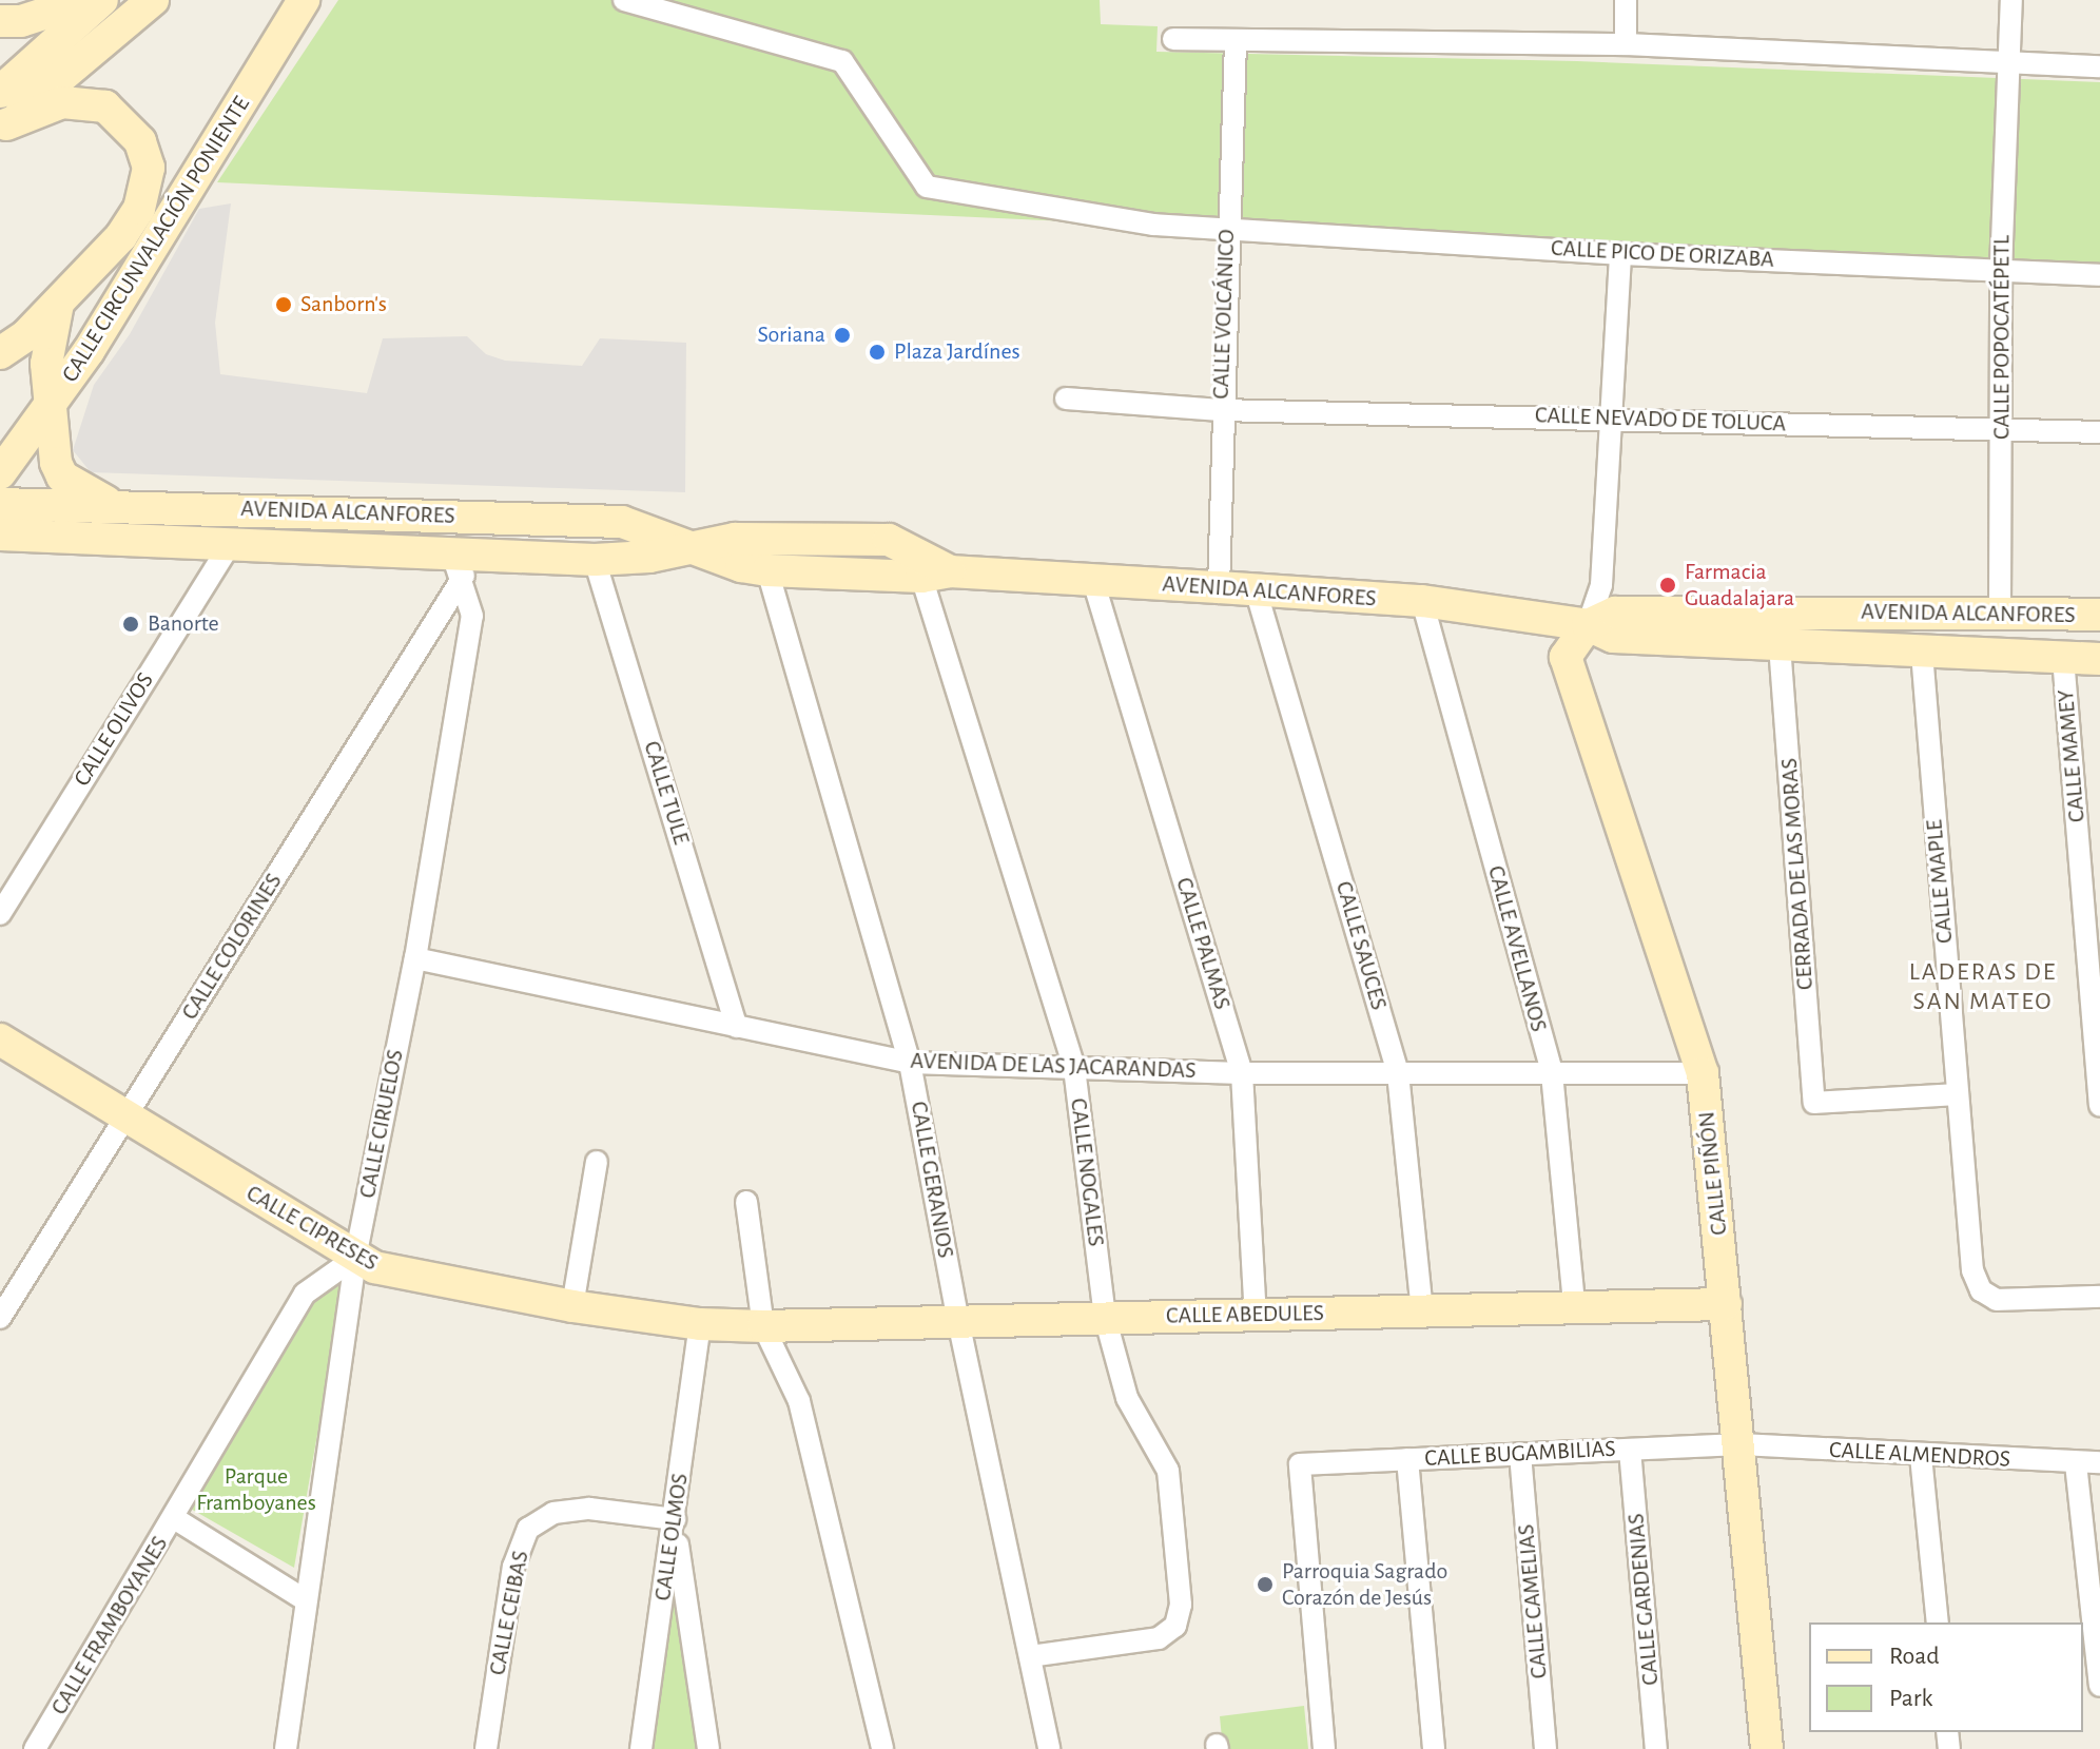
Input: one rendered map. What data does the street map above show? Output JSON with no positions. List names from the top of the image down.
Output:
{
  "streets": {
    "main road": [
      "CALLE CIRCUNVALACIÓN PONIENTE",
      "AVENIDA ALCANFORES",
      "CALLE PIÑÓN",
      "CALLE CIPRESES",
      "CALLE ABEDULES"
    ],
    "street": [
      "CALLE PICO DE ORIZABA",
      "CALLE VOLCÁNICO",
      "CALLE POPOCATÉPETL",
      "CALLE NEVADO DE TOLUCA",
      "CALLE OLIVOS",
      "CALLE MAMEY",
      "CALLE TULE",
      "CERRADA DE LAS MORAS",
      "CALLE MAPLE",
      "CALLE PALMAS",
      "CALLE SAUCES",
      "CALLE COLORINES",
      "CALLE AVELLANOS",
      "AVENIDA DE LAS JACARANDAS",
      "CALLE CIRUELOS",
      "CALLE NOGALES",
      "CALLE GERANIOS",
      "CALLE BUGAMBILIAS",
      "CALLE ALMENDROS",
      "CALLE OLMOS",
      "CALLE GARDENIAS",
      "CALLE CAMELIAS",
      "CALLE CEIBAS",
      "CALLE FRAMBOYANES"
    ]
  },
  "crossings": [
    ["CALLE PICO DE ORIZABA", "CALLE VOLCÁNICO"],
    ["CALLE PICO DE ORIZABA", "CALLE POPOCATÉPETL"],
    ["CALLE VOLCÁNICO", "CALLE NEVADO DE TOLUCA"],
    ["CALLE VOLCÁNICO", "AVENIDA ALCANFORES"],
    ["CALLE POPOCATÉPETL", "CALLE NEVADO DE TOLUCA"],
    ["CALLE POPOCATÉPETL", "AVENIDA ALCANFORES"],
    ["AVENIDA ALCANFORES", "CALLE OLIVOS"],
    ["AVENIDA ALCANFORES", "CALLE MAMEY"],
    ["AVENIDA ALCANFORES", "CALLE TULE"],
    ["AVENIDA ALCANFORES", "CERRADA DE LAS MORAS"],
    ["AVENIDA ALCANFORES", "CALLE MAPLE"],
    ["AVENIDA ALCANFORES", "CALLE PALMAS"],
    ["AVENIDA ALCANFORES", "CALLE SAUCES"],
    ["AVENIDA ALCANFORES", "CALLE COLORINES"],
    ["AVENIDA ALCANFORES", "CALLE AVELLANOS"],
    ["AVENIDA ALCANFORES", "CALLE CIRUELOS"],
    ["AVENIDA ALCANFORES", "CALLE NOGALES"],
    ["AVENIDA ALCANFORES", "CALLE PIÑÓN"],
    ["AVENIDA ALCANFORES", "CALLE GERANIOS"],
    ["CALLE TULE", "AVENIDA DE LAS JACARANDAS"],
    ["CERRADA DE LAS MORAS", "CALLE MAPLE"],
    ["CALLE PALMAS", "AVENIDA DE LAS JACARANDAS"],
    ["CALLE PALMAS", "CALLE ABEDULES"],
    ["CALLE SAUCES", "AVENIDA DE LAS JACARANDAS"],
    ["CALLE SAUCES", "CALLE ABEDULES"],
    ["CALLE COLORINES", "CALLE CIRUELOS"],
    ["CALLE COLORINES", "CALLE CIPRESES"],
    ["CALLE AVELLANOS", "AVENIDA DE LAS JACARANDAS"],
    ["CALLE AVELLANOS", "CALLE ABEDULES"],
    ["AVENIDA DE LAS JACARANDAS", "CALLE CIRUELOS"],
    ["AVENIDA DE LAS JACARANDAS", "CALLE NOGALES"],
    ["AVENIDA DE LAS JACARANDAS", "CALLE PIÑÓN"],
    ["AVENIDA DE LAS JACARANDAS", "CALLE GERANIOS"],
    ["CALLE CIRUELOS", "CALLE CIPRESES"],
    ["CALLE CIRUELOS", "CALLE FRAMBOYANES"],
    ["CALLE NOGALES", "CALLE GERANIOS"],
    ["CALLE NOGALES", "CALLE ABEDULES"],
    ["CALLE PIÑÓN", "CALLE ABEDULES"],
    ["CALLE PIÑÓN", "CALLE BUGAMBILIAS"],
    ["CALLE PIÑÓN", "CALLE ALMENDROS"],
    ["CALLE GERANIOS", "CALLE ABEDULES"],
    ["CALLE CIPRESES", "CALLE ABEDULES"],
    ["CALLE CIPRESES", "CALLE OLMOS"],
    ["CALLE CIPRESES", "CALLE FRAMBOYANES"],
    ["CALLE BUGAMBILIAS", "CALLE ALMENDROS"],
    ["CALLE BUGAMBILIAS", "CALLE GARDENIAS"],
    ["CALLE BUGAMBILIAS", "CALLE CAMELIAS"],
    ["CALLE OLMOS", "CALLE CEIBAS"]
  ],
  "districts": ["LADERAS DE SAN MATEO"],
  "parks": ["Parque Framboyanes"],
  "places": [
    "Sanborn's",
    "Soriana",
    "Plaza Jardínes",
    "Farmacia Guadalajara",
    "Banorte",
    "Parroquia Sagrado Corazón de Jesús"
  ],
  "legend": ["Road", "Park"]
}
